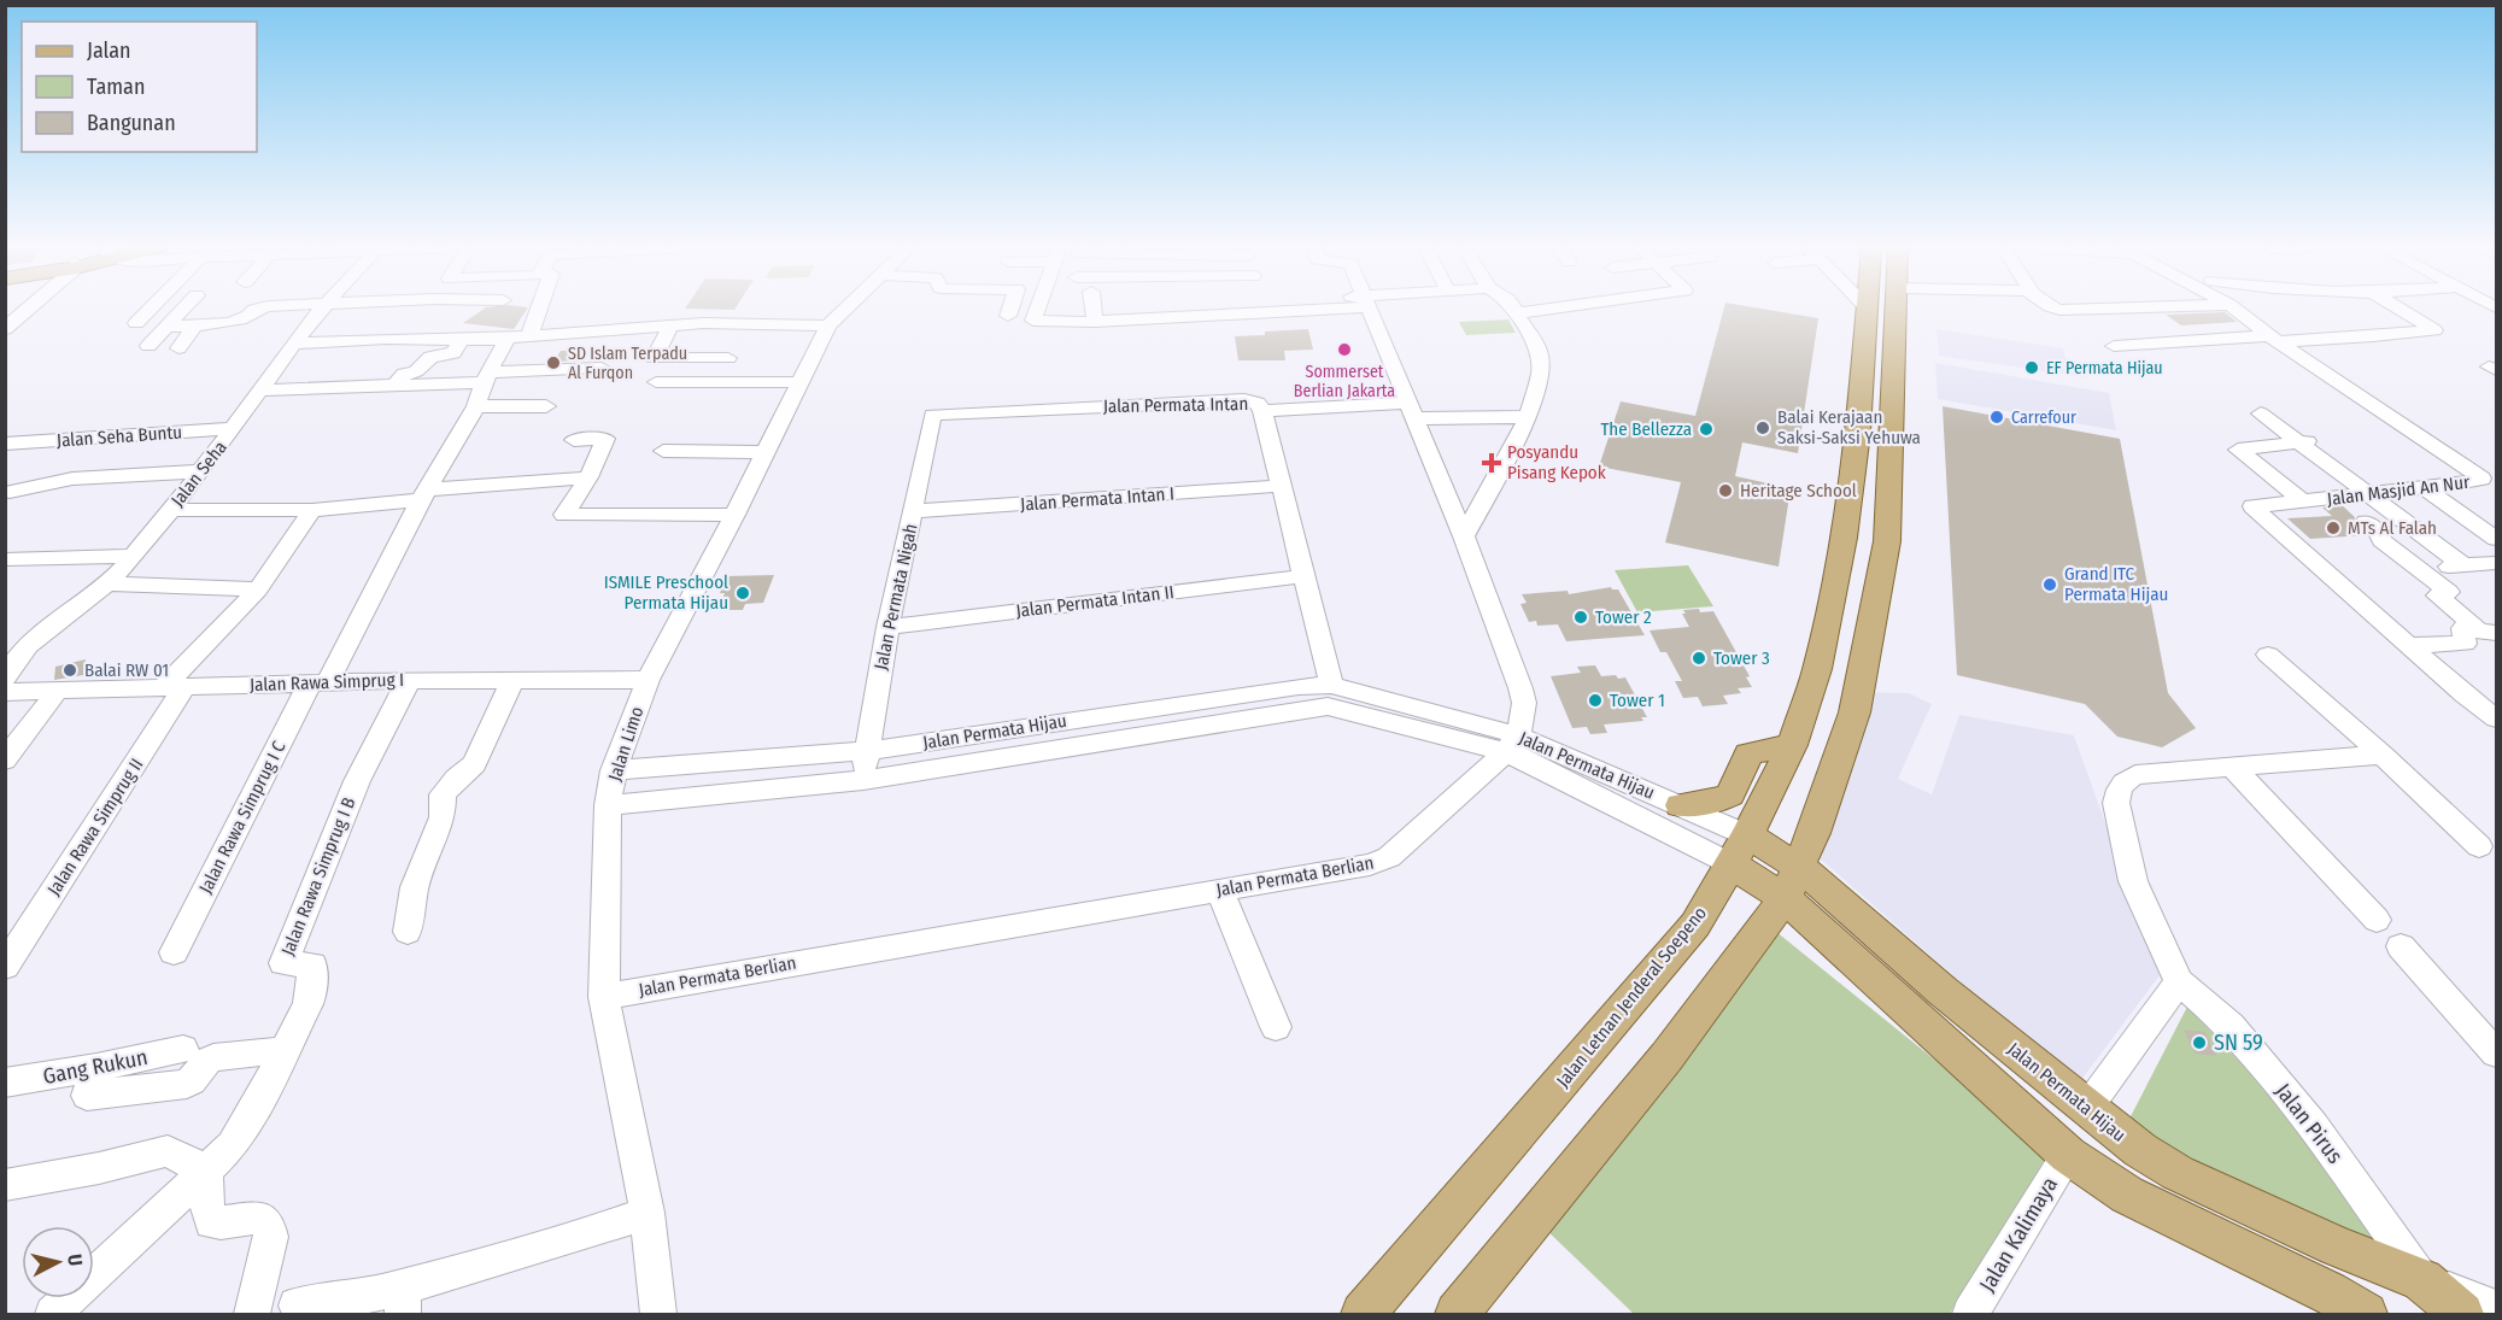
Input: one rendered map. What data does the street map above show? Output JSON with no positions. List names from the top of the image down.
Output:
{
  "streets": {
    "main road": ["Jalan Permata Hijau", "Jalan Letnan Jenderal Soepeno"],
    "street": [
      "Jalan Permata Intan",
      "Jalan Seha Buntu",
      "Jalan Seha",
      "Jalan Masjid An Nur",
      "Jalan Permata Intan I",
      "Jalan Permata Nigah",
      "Jalan Permata Intan II",
      "Jalan Rawa Simprug I",
      "Jalan Limo",
      "Jalan Rawa Simprug I C",
      "Jalan Rawa Simprug II",
      "Jalan Rawa Simprug I B",
      "Jalan Permata Berlian",
      "Gang Rukun",
      "Jalan Pirus",
      "Jalan Kalimaya"
    ]
  },
  "crossings": [
    ["Jalan Permata Intan", "Jalan Permata Intan I"],
    ["Jalan Permata Intan", "Jalan Permata Nigah"],
    ["Jalan Permata Intan", "Jalan Permata Intan II"],
    ["Jalan Permata Intan", "Jalan Permata Hijau"],
    ["Jalan Seha Buntu", "Jalan Seha"],
    ["Jalan Permata Intan I", "Jalan Permata Nigah"],
    ["Jalan Permata Nigah", "Jalan Permata Intan II"],
    ["Jalan Permata Nigah", "Jalan Permata Hijau"],
    ["Jalan Rawa Simprug I", "Jalan Limo"],
    ["Jalan Rawa Simprug I", "Jalan Rawa Simprug I C"],
    ["Jalan Rawa Simprug I", "Jalan Rawa Simprug II"],
    ["Jalan Rawa Simprug I", "Jalan Rawa Simprug I B"],
    ["Jalan Permata Hijau", "Jalan Limo"],
    ["Jalan Permata Hijau", "Jalan Permata Berlian"],
    ["Jalan Permata Hijau", "Jalan Letnan Jenderal Soepeno"],
    ["Jalan Permata Hijau", "Jalan Pirus"],
    ["Jalan Permata Hijau", "Jalan Kalimaya"],
    ["Jalan Limo", "Jalan Permata Berlian"]
  ],
  "places": {
    "other": [
      "Sommerset Berlian Jakarta",
      "SD Islam Terpadu Al Furqon",
      "EF Permata Hijau",
      "Carrefour",
      "Balai Kerajaan Saksi-Saksi Yehuwa",
      "The Bellezza",
      "Heritage School",
      "MTs Al Falah",
      "Grand ITC Permata Hijau",
      "ISMILE Preschool Permata Hijau",
      "Tower 2",
      "Tower 3",
      "Balai RW 01",
      "Tower 1",
      "SN 59"
    ],
    "health": ["Posyandu Pisang Kepok"]
  },
  "legend": ["Jalan", "Taman", "Bangunan"],
  "north": "right"
}
